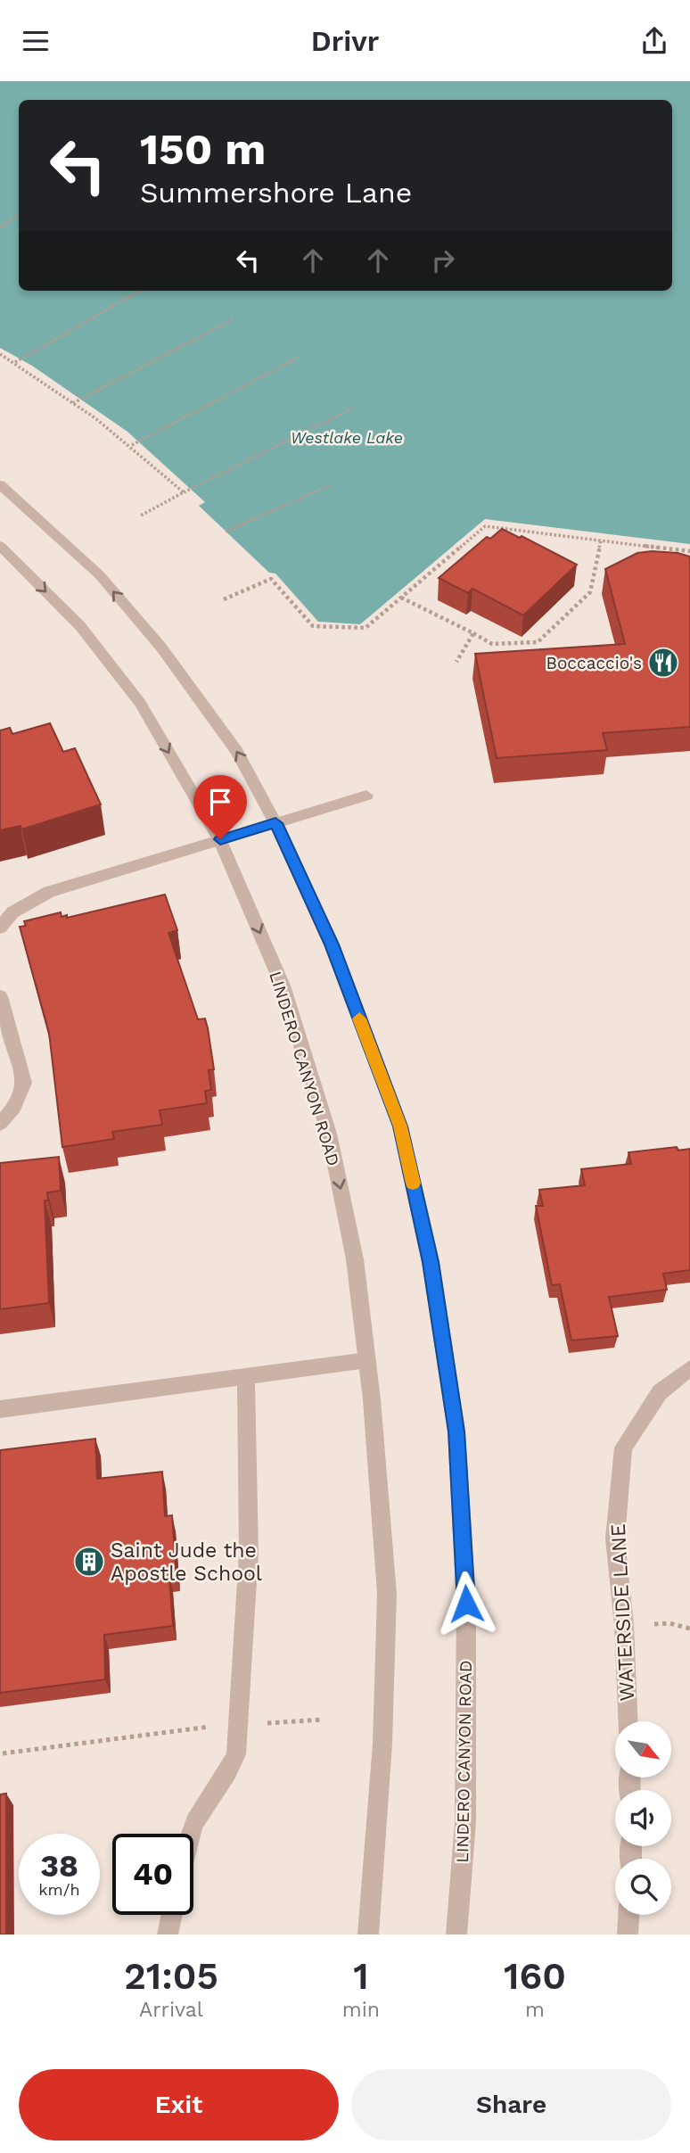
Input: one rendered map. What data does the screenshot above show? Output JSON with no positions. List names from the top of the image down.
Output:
{
  "streets": {
    "street": ["LINDERO CANYON ROAD", "WATERSIDE LANE"]
  },
  "water": ["Westlake Lake"],
  "places": {
    "restaurant": ["Boccaccio's"],
    "building": ["Saint Jude the Apostle School"]
  },
  "north": "bottom right",
  "page": {
    "header": "Drivr",
    "turn": ["150 m", "Summershore Lane"],
    "speed": "38 km/h",
    "limit": "40",
    "eta": [
      "21:05",
      "Arrival",
      "1",
      "min",
      "160",
      "m"
    ],
    "buttons": ["Exit", "Share"]
  }
}
